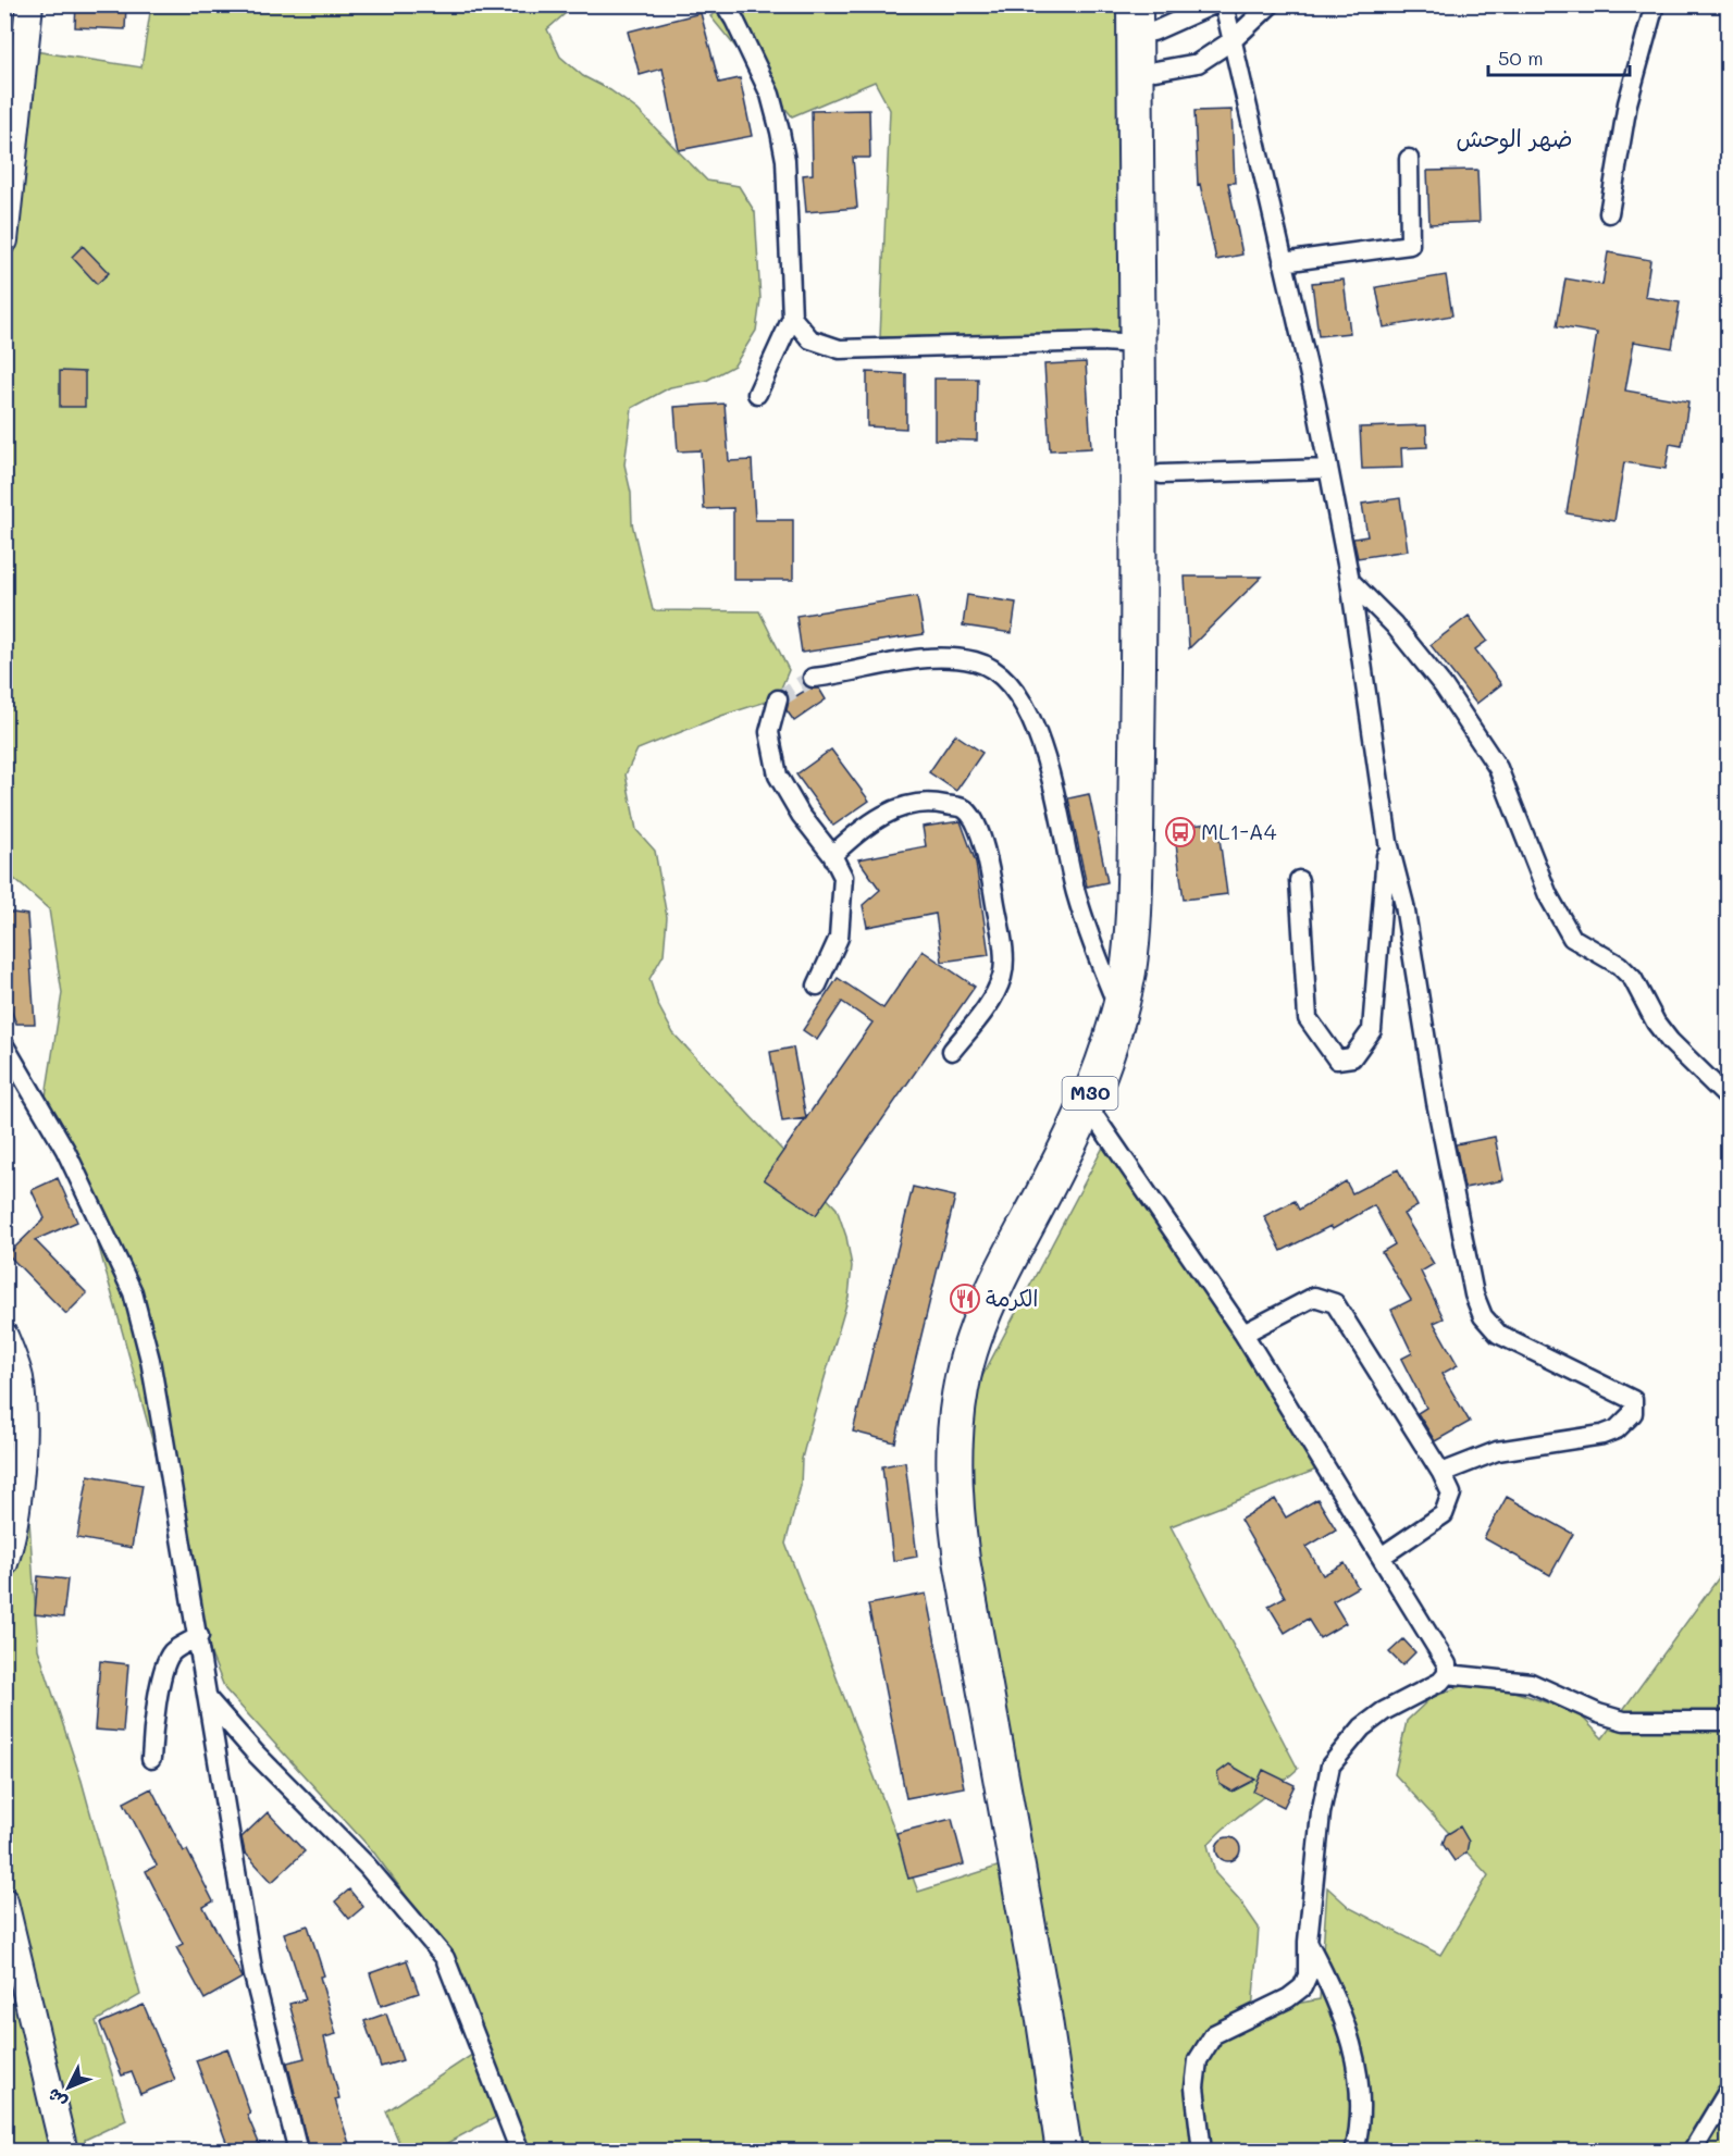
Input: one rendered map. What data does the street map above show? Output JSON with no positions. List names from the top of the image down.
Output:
{
  "streets": {
    "highway": ["M30"]
  },
  "districts": ["ضهر الوحش"],
  "places": {
    "bus stop": ["ML1-A4"],
    "restaurant": ["الكرمة"]
  },
  "scale_bar": "50 m",
  "north": "bottom left"
}
